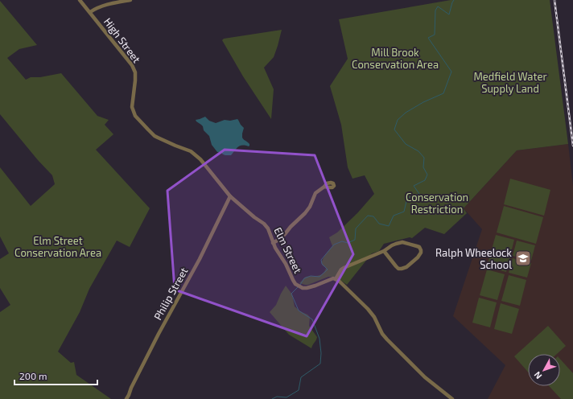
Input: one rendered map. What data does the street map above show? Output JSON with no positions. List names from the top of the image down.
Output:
{
  "streets": {
    "street": ["High Street", "Elm Street", "Philip Street"]
  },
  "crossings": [
    ["High Street", "Elm Street"],
    ["Elm Street", "Philip Street"]
  ],
  "parks": [
    "Mill Brook Conservation Area",
    "Medfield Water Supply Land",
    "Conservation Restriction",
    "Elm Street Conservation Area"
  ],
  "places": {
    "school or university": ["Ralph Wheelock School"]
  },
  "scale_bar": "200 m",
  "north": "bottom left"
}
